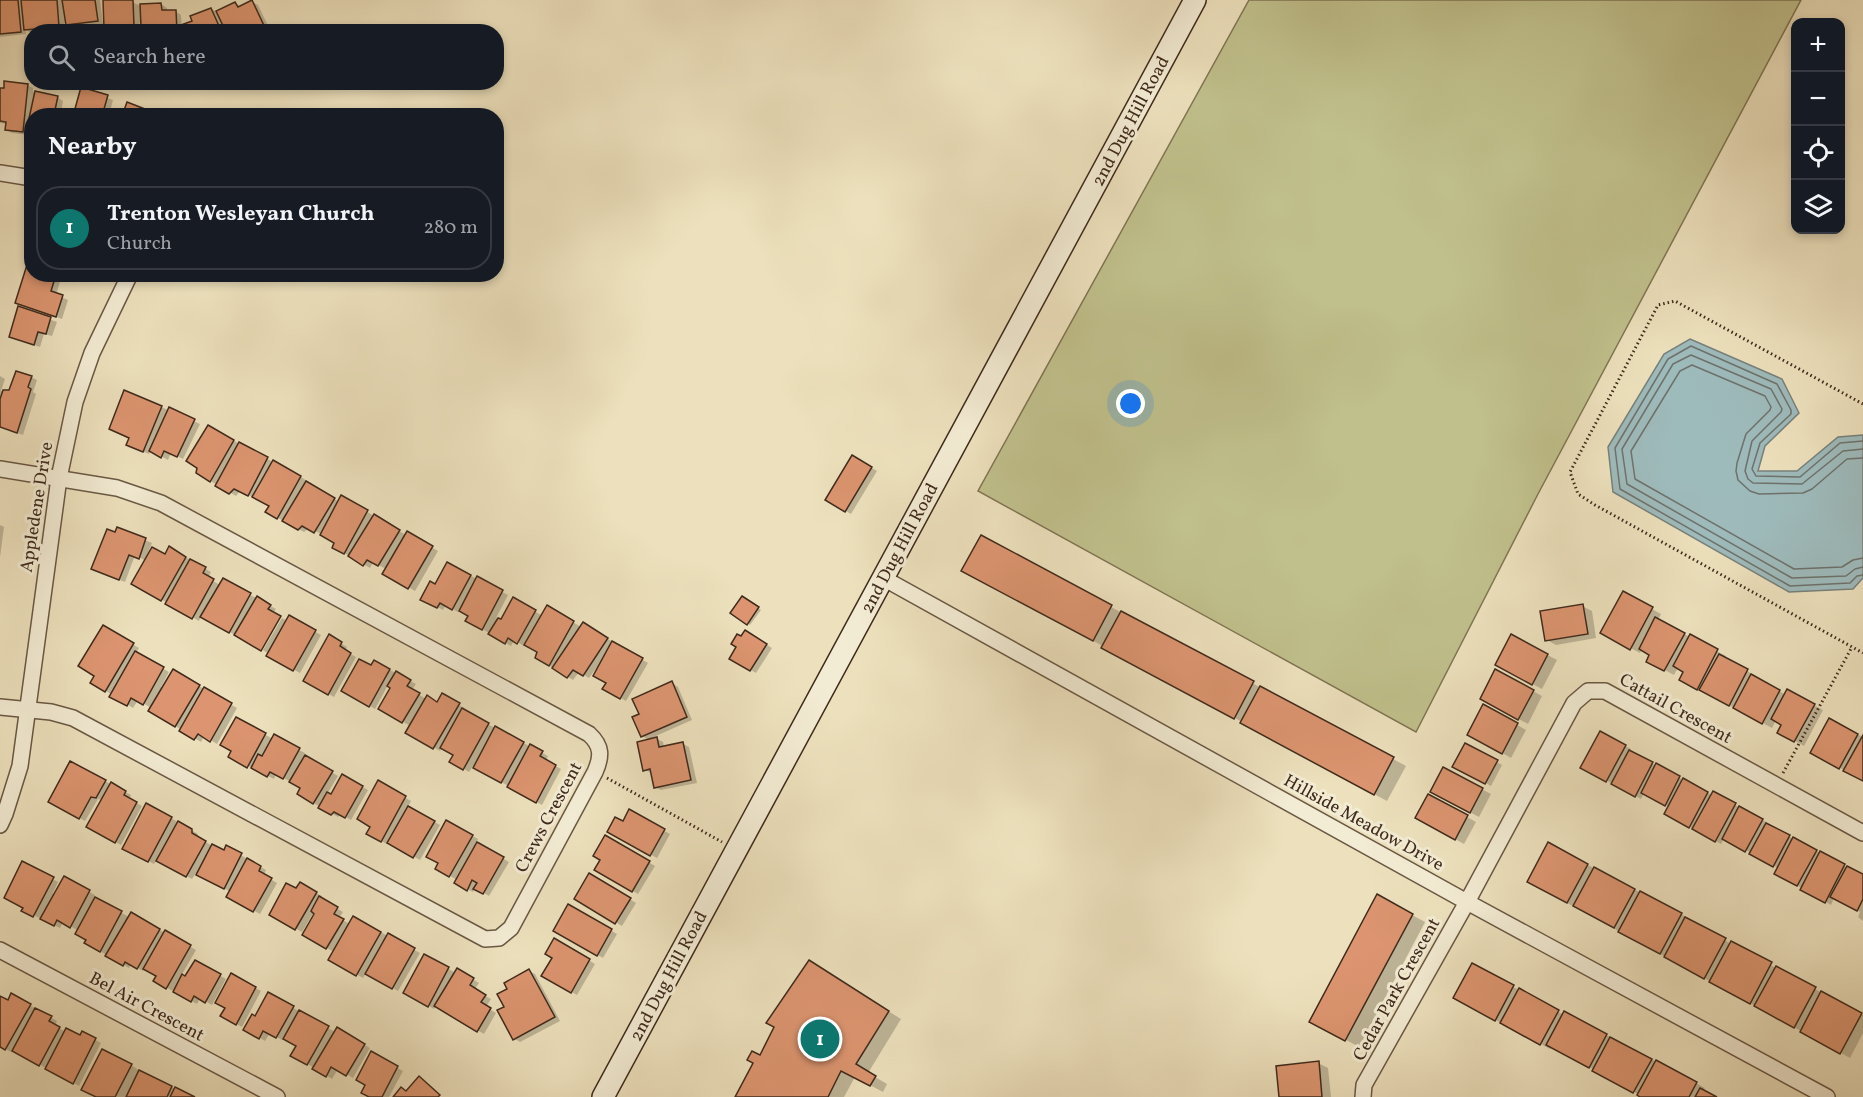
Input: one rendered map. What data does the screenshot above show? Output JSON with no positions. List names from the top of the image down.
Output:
{
  "streets": {
    "street": [
      "2nd Dug Hill Road",
      "Appledene Drive",
      "Cattail Crescent",
      "Crews Crescent",
      "Hillside Meadow Drive",
      "Cedar Park Crescent",
      "Bel Air Crescent"
    ]
  },
  "crossings": [
    ["2nd Dug Hill Road", "Hillside Meadow Drive"],
    ["Appledene Drive", "Crews Crescent"],
    ["Cattail Crescent", "Hillside Meadow Drive"],
    ["Cattail Crescent", "Cedar Park Crescent"],
    ["Hillside Meadow Drive", "Cedar Park Crescent"]
  ],
  "page": {
    "map_buttons": ["+", "−"],
    "search": "Search here",
    "heading": "Nearby",
    "list": [
      {
        "mark": "1",
        "name": "Trenton Wesleyan Church",
        "note": "Church",
        "value": "280 m"
      }
    ],
    "pins": "1"
  }
}
